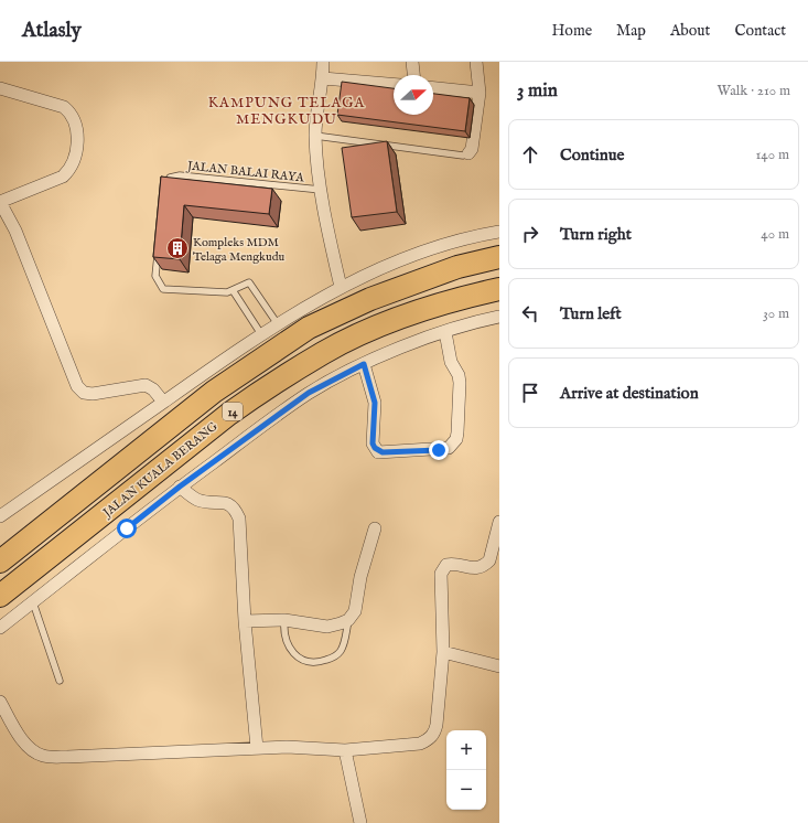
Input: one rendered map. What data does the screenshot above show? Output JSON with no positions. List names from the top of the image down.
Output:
{
  "streets": {
    "highway": ["14", "JALAN KUALA BERANG"],
    "lane": ["JALAN BALAI RAYA"]
  },
  "districts": ["KAMPUNG TELAGA MENGKUDU"],
  "places": {
    "building": ["Kompleks MDM Telaga Mengkudu"]
  },
  "north": "right",
  "page": {
    "header": "Atlasly",
    "nav": [
      "Home",
      "Map",
      "About",
      "Contact"
    ],
    "heading": ["3 min", "Walk · 210 m"],
    "list": [
      ["Continue", "140 m"],
      ["Turn right", "40 m"],
      ["Turn left", "30 m"],
      "Arrive at destination"
    ],
    "map_buttons": ["+", "−"]
  }
}
